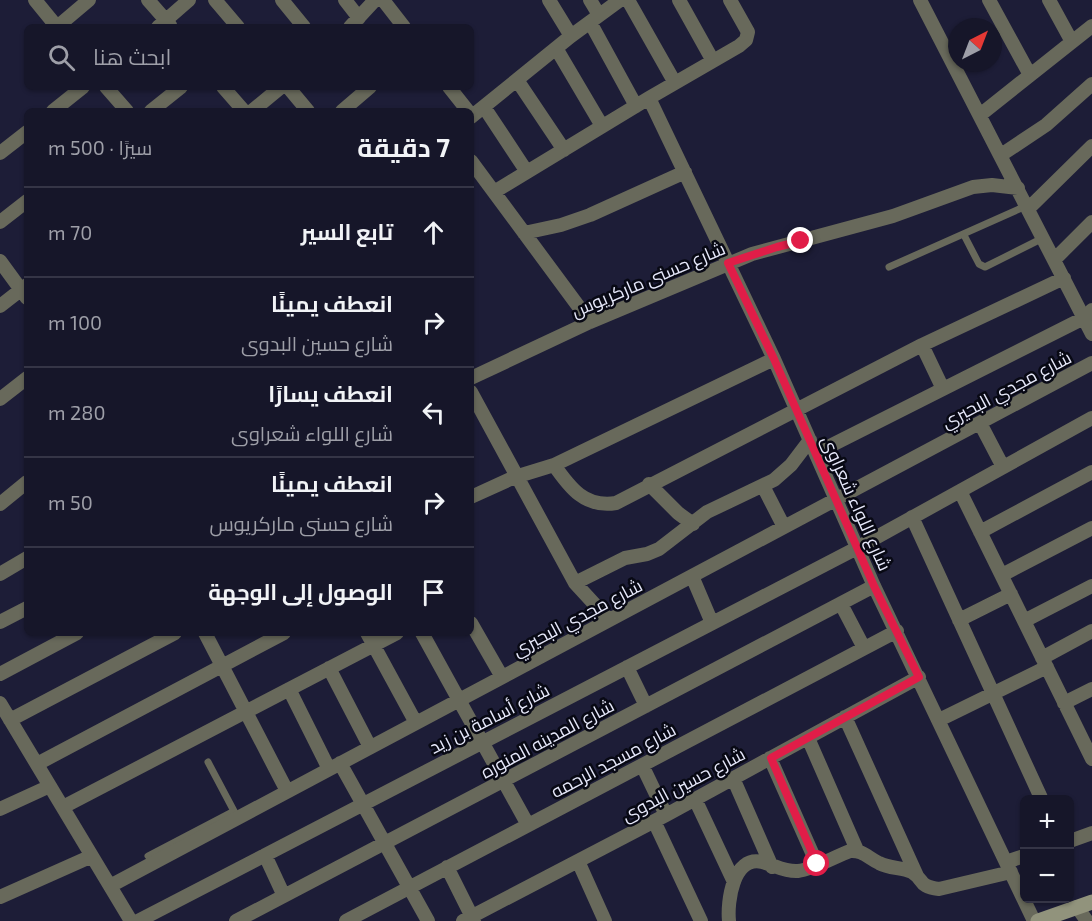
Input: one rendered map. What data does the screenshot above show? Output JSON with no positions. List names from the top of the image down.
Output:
{
  "streets": {
    "street": [
      "شارع حسنى ماركريوس",
      "شارع مجدي البحيري",
      "شارع اللواء شعراوى",
      "شارع أسامة بن زيد",
      "شارع المدينه المنوره",
      "شارع مسجد الرحمه",
      "شارع حسين البدوى"
    ]
  },
  "crossings": [
    ["شارع حسنى ماركريوس", "شارع اللواء شعراوى"],
    ["شارع مجدي البحيري", "شارع اللواء شعراوى"],
    ["شارع اللواء شعراوى", "شارع أسامة بن زيد"],
    ["شارع اللواء شعراوى", "شارع المدينه المنوره"],
    ["شارع اللواء شعراوى", "شارع مسجد الرحمه"],
    ["شارع اللواء شعراوى", "شارع حسين البدوى"]
  ],
  "north": "top right",
  "page": {
    "search": "ابحث هنا",
    "heading": ["7 دقيقة", "سيرًا · 500 m"],
    "list": [
      ["تابع السير", "70 m"],
      ["انعطف يمينًا", "شارع حسين البدوى", "100 m"],
      ["انعطف يسارًا", "شارع اللواء شعراوى", "280 m"],
      ["انعطف يمينًا", "شارع حسنى ماركريوس", "50 m"],
      "الوصول إلى الوجهة"
    ],
    "map_buttons": ["+", "−"]
  }
}
